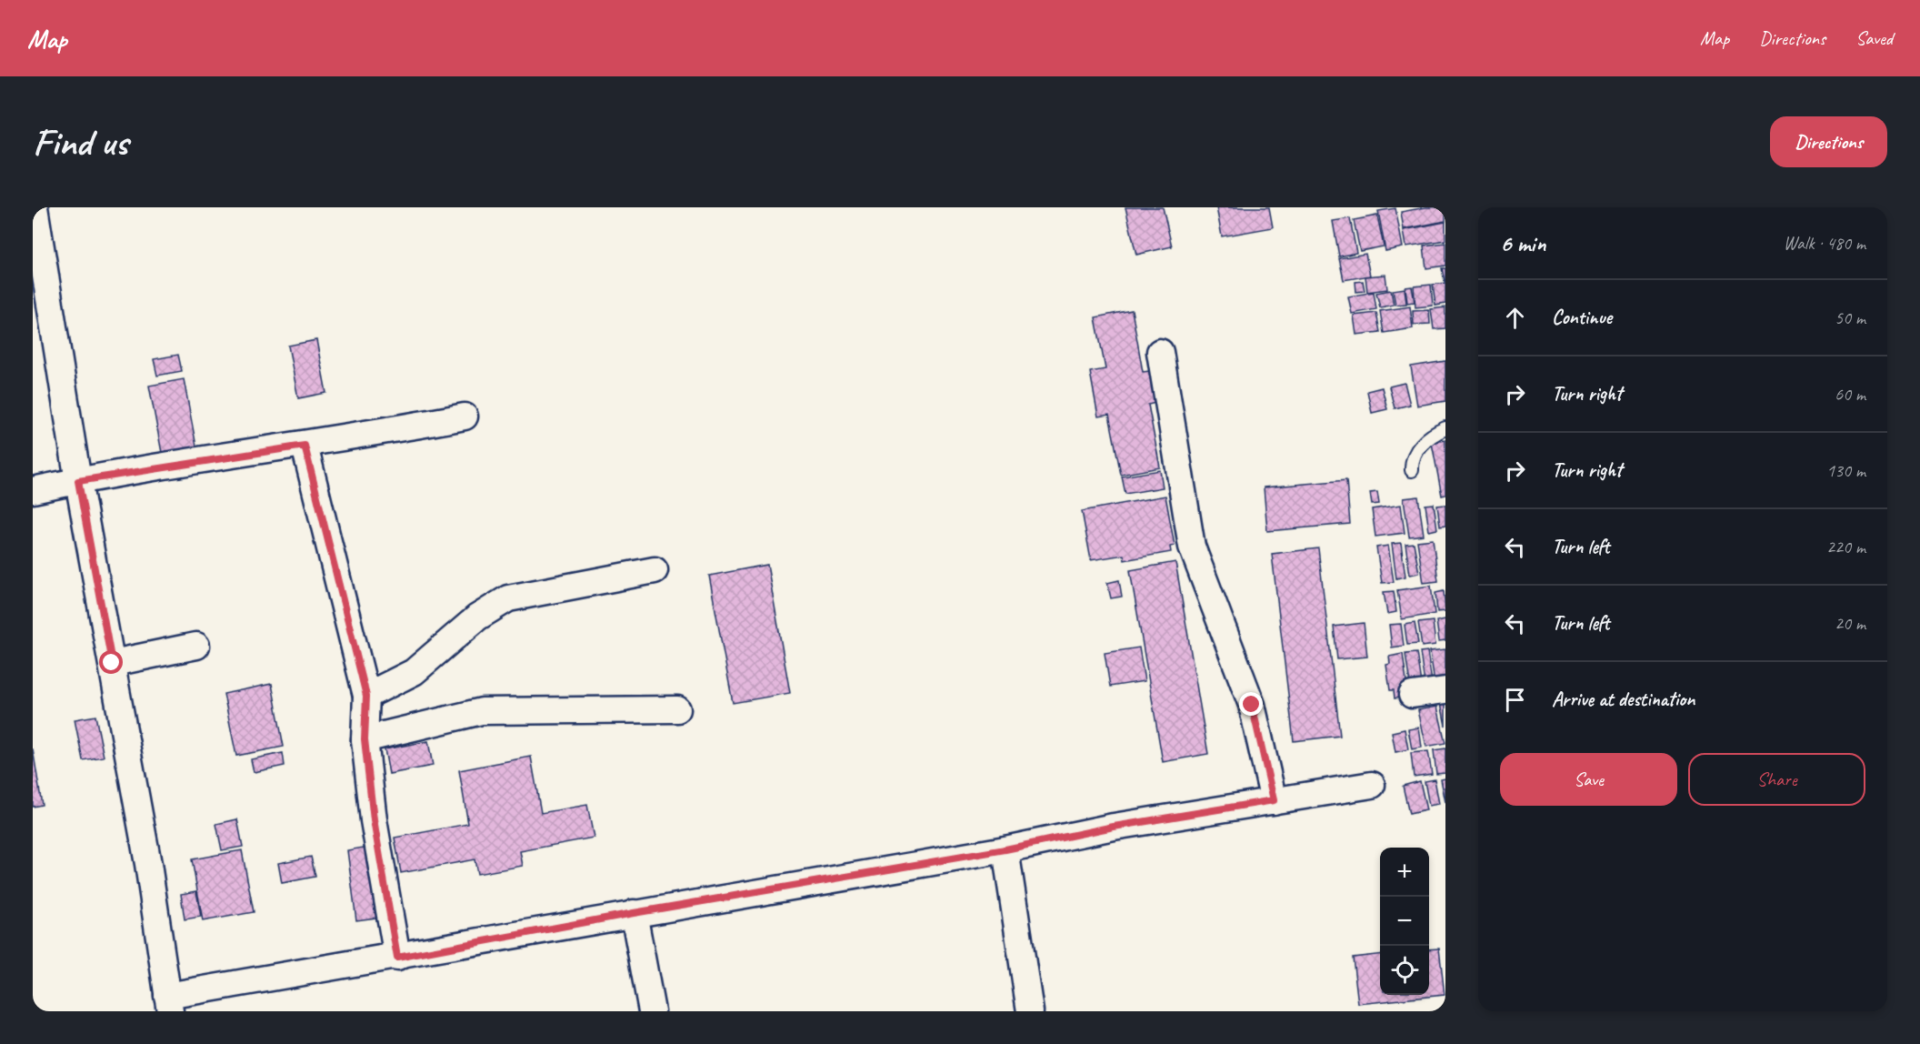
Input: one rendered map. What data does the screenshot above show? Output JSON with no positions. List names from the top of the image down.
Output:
{
  "page": {
    "header": "Map",
    "nav": ["Map", "Directions", "Saved"],
    "buttons": [
      "Directions",
      ["Save", "Share"]
    ],
    "title": "Find us",
    "heading": ["6 min", "Walk · 480 m"],
    "list": [
      ["Continue", "50 m"],
      ["Turn right", "60 m"],
      ["Turn right", "130 m"],
      ["Turn left", "220 m"],
      ["Turn left", "20 m"],
      "Arrive at destination"
    ],
    "map_buttons": ["+", "−"]
  }
}
